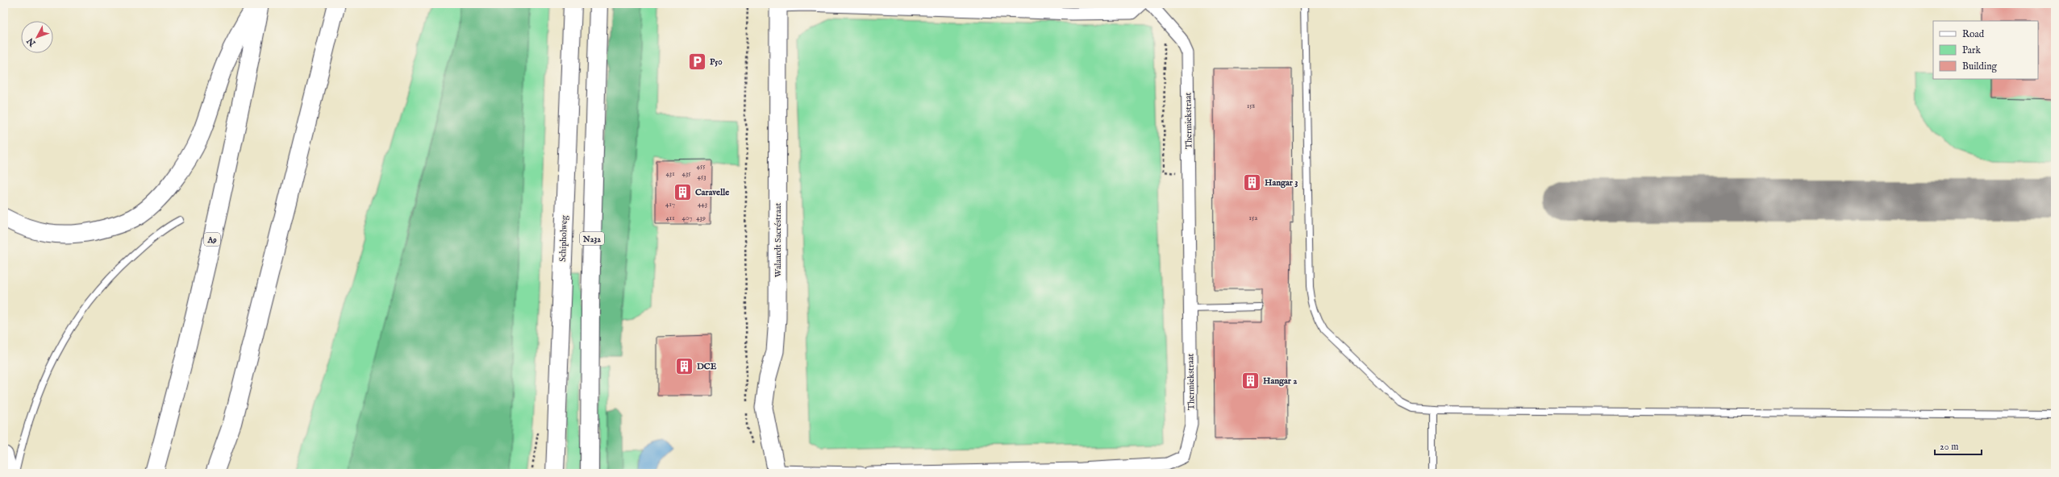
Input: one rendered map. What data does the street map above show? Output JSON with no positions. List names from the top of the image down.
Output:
{
  "streets": {
    "main road": ["Schipholweg", "N232", "A9"],
    "street": ["Thermiekstraat", "Walaardt Sacréstraat"]
  },
  "places": {
    "parking": ["P50"],
    "building": [
      "Hangar 3",
      "Caravelle",
      "DCE",
      "Hangar 2"
    ]
  },
  "house_numbers": [
    "158",
    "455",
    "431",
    "435",
    "453",
    "417",
    "443",
    "411",
    "407",
    "439",
    "152"
  ],
  "legend": ["Road", "Park", "Building"],
  "scale_bar": "20 m",
  "north": "bottom left"
}
